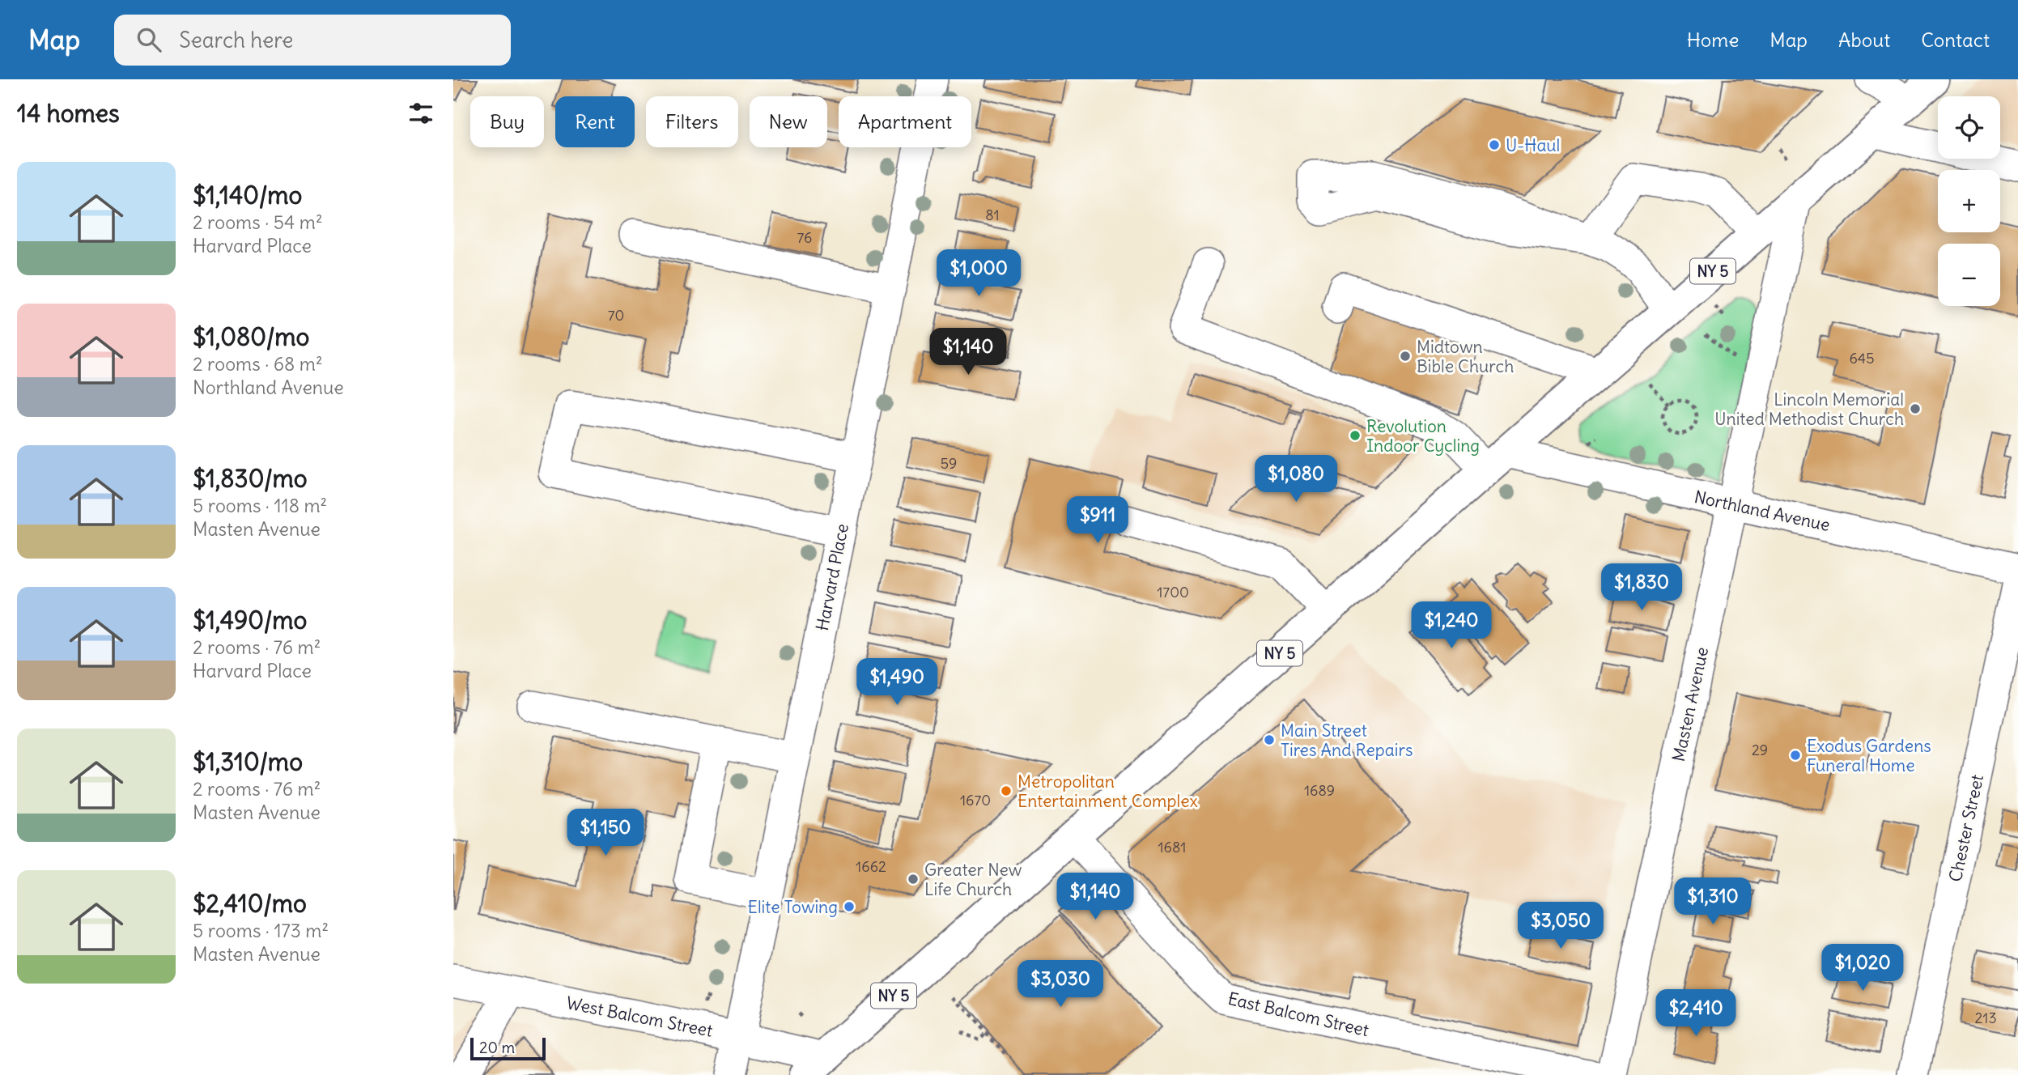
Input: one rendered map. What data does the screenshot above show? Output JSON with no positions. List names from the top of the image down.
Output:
{
  "streets": {
    "main road": ["NY 5"],
    "street": [
      "Northland Avenue",
      "Harvard Place",
      "Masten Avenue",
      "Chester Street",
      "East Balcom Street",
      "West Balcom Street"
    ]
  },
  "crossings": [
    ["NY 5", "Northland Avenue"],
    ["NY 5", "Masten Avenue"],
    ["NY 5", "East Balcom Street"],
    ["NY 5", "West Balcom Street"],
    ["Northland Avenue", "Masten Avenue"],
    ["Harvard Place", "West Balcom Street"]
  ],
  "places": [
    "U-Haul",
    "Midtown Bible Church",
    "Lincoln Memorial United Methodist Church",
    "Revolution Indoor Cycling",
    "Main Street Tires And Repairs",
    "Exodus Gardens Funeral Home",
    "Metropolitan Entertainment Complex",
    "Greater New Life Church",
    "Elite Towing"
  ],
  "house_numbers": [
    "81",
    "76",
    "70",
    "645",
    "59",
    "1700",
    "29",
    "1689",
    "1670",
    "1681",
    "1662",
    "213"
  ],
  "scale_bar": "20 m",
  "page": {
    "header": "Map",
    "search": "Search here",
    "nav": [
      "Home",
      "Map",
      "About",
      "Contact"
    ],
    "heading": "14 homes",
    "map_buttons": ["+", "−"],
    "chip": [
      "Buy",
      "Rent",
      "Filters",
      "New",
      "Apartment"
    ],
    "list": [
      {
        "name": "$1,140/mo",
        "note": "2 rooms · 54 m² · Harvard Place"
      },
      {
        "name": "$1,080/mo",
        "note": "2 rooms · 68 m² · Northland Avenue"
      },
      {
        "name": "$1,830/mo",
        "note": "5 rooms · 118 m² · Masten Avenue"
      },
      {
        "name": "$1,490/mo",
        "note": "2 rooms · 76 m² · Harvard Place"
      },
      {
        "name": "$1,310/mo",
        "note": "2 rooms · 76 m² · Masten Avenue"
      },
      {
        "name": "$2,410/mo",
        "note": "5 rooms · 173 m² · Masten Avenue"
      }
    ],
    "price": [
      "$1,000",
      "$1,140",
      "$1,080",
      "$911",
      "$1,830",
      "$1,240",
      "$1,490",
      "$1,150",
      "$1,140",
      "$1,310",
      "$3,050",
      "$1,020",
      "$3,030",
      "$2,410"
    ],
    "scale": "20 m"
  }
}
